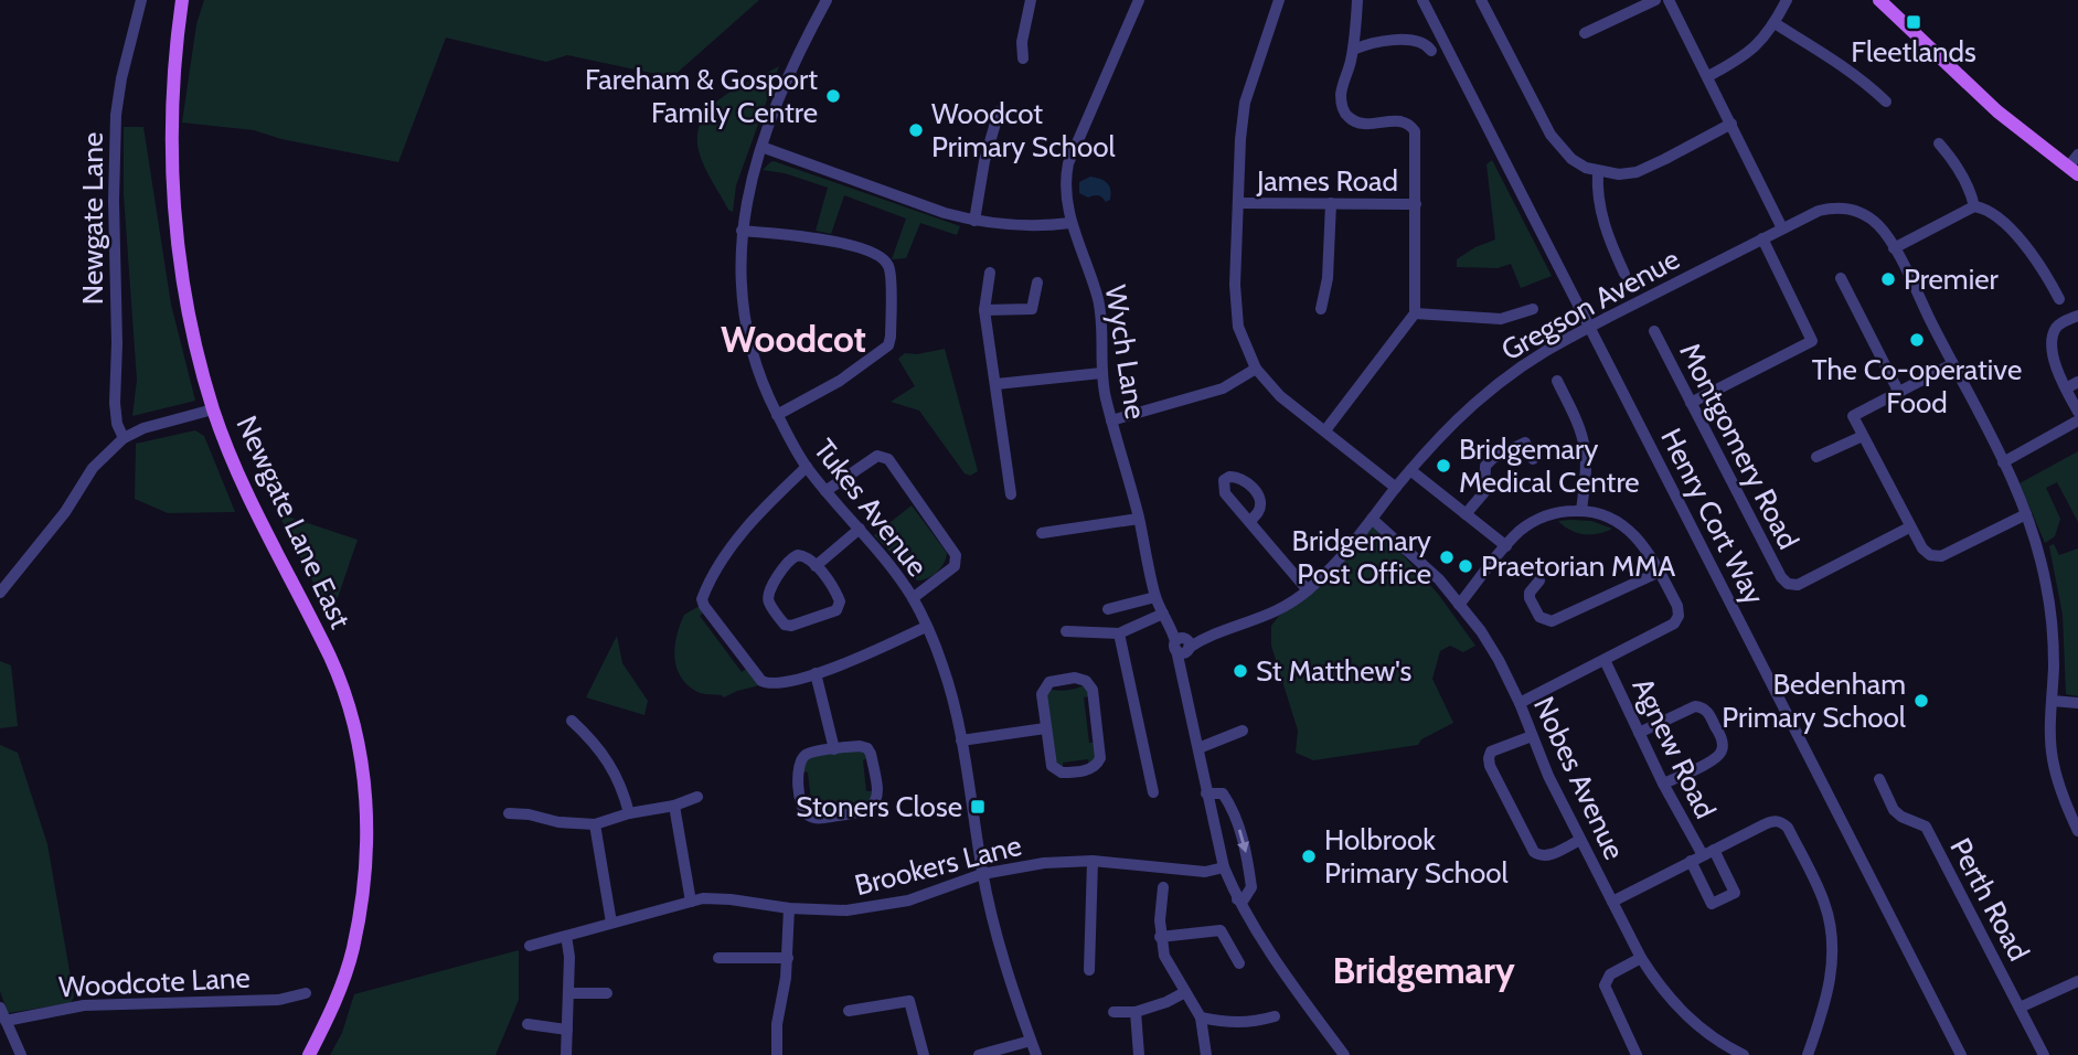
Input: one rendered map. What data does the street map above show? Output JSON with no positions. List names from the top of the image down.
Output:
{
  "streets": {
    "main road": ["Newgate Lane East"],
    "street": [
      "James Road",
      "Newgate Lane",
      "Gregson Avenue",
      "Wych Lane",
      "Montgomery Road",
      "Tukes Avenue",
      "Henry Cort Way",
      "Agnew Road",
      "Nobes Avenue",
      "Brookers Lane",
      "Perth Road",
      "Woodcote Lane"
    ]
  },
  "crossings": [
    ["Gregson Avenue", "Wych Lane"],
    ["Gregson Avenue", "Nobes Avenue"],
    ["Wych Lane", "Brookers Lane"],
    ["Tukes Avenue", "Brookers Lane"]
  ],
  "districts": ["Woodcot", "Bridgemary"],
  "places": {
    "transit": ["Fleetlands", "Stoners Close"],
    "other": [
      "Fareham & Gosport Family Centre",
      "Woodcot Primary School",
      "Premier",
      "The Co-operative Food",
      "Bridgemary Medical Centre",
      "Bridgemary Post Office",
      "Praetorian MMA",
      "St Matthew's",
      "Bedenham Primary School",
      "Holbrook Primary School"
    ]
  }
}
